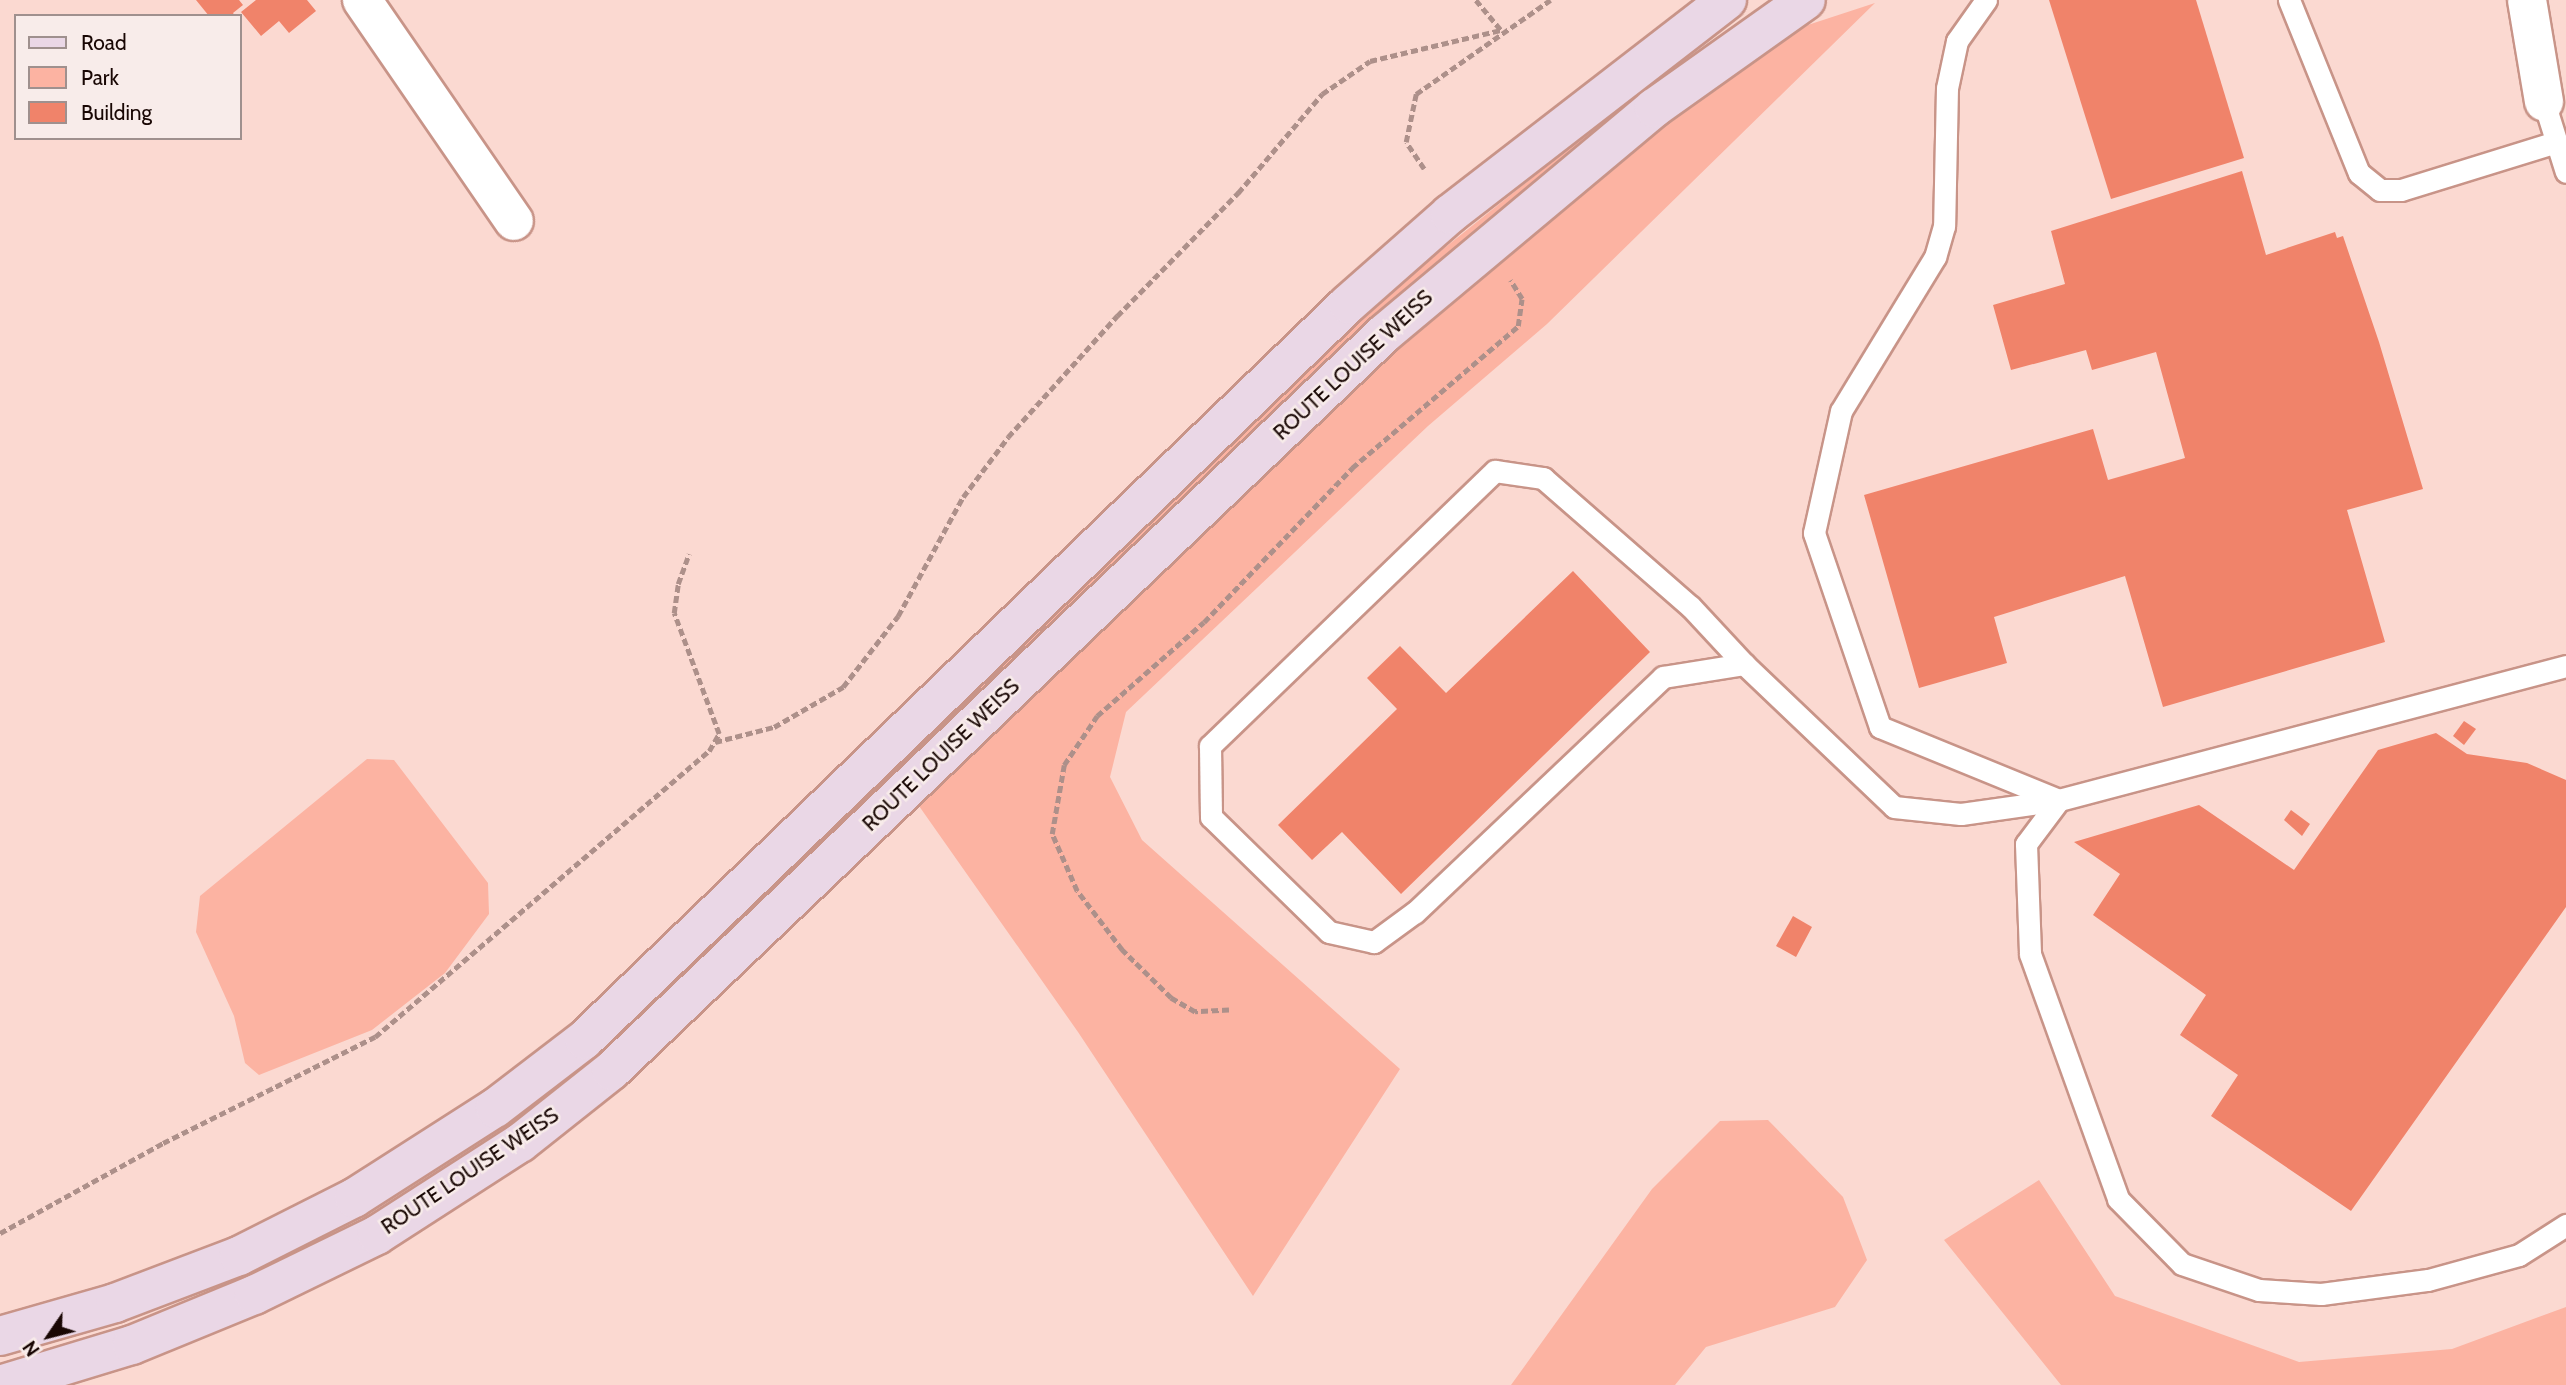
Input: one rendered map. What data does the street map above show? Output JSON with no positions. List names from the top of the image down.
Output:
{
  "streets": {
    "main road": ["ROUTE LOUISE WEISS"]
  },
  "legend": ["Road", "Park", "Building"],
  "north": "bottom left"
}
